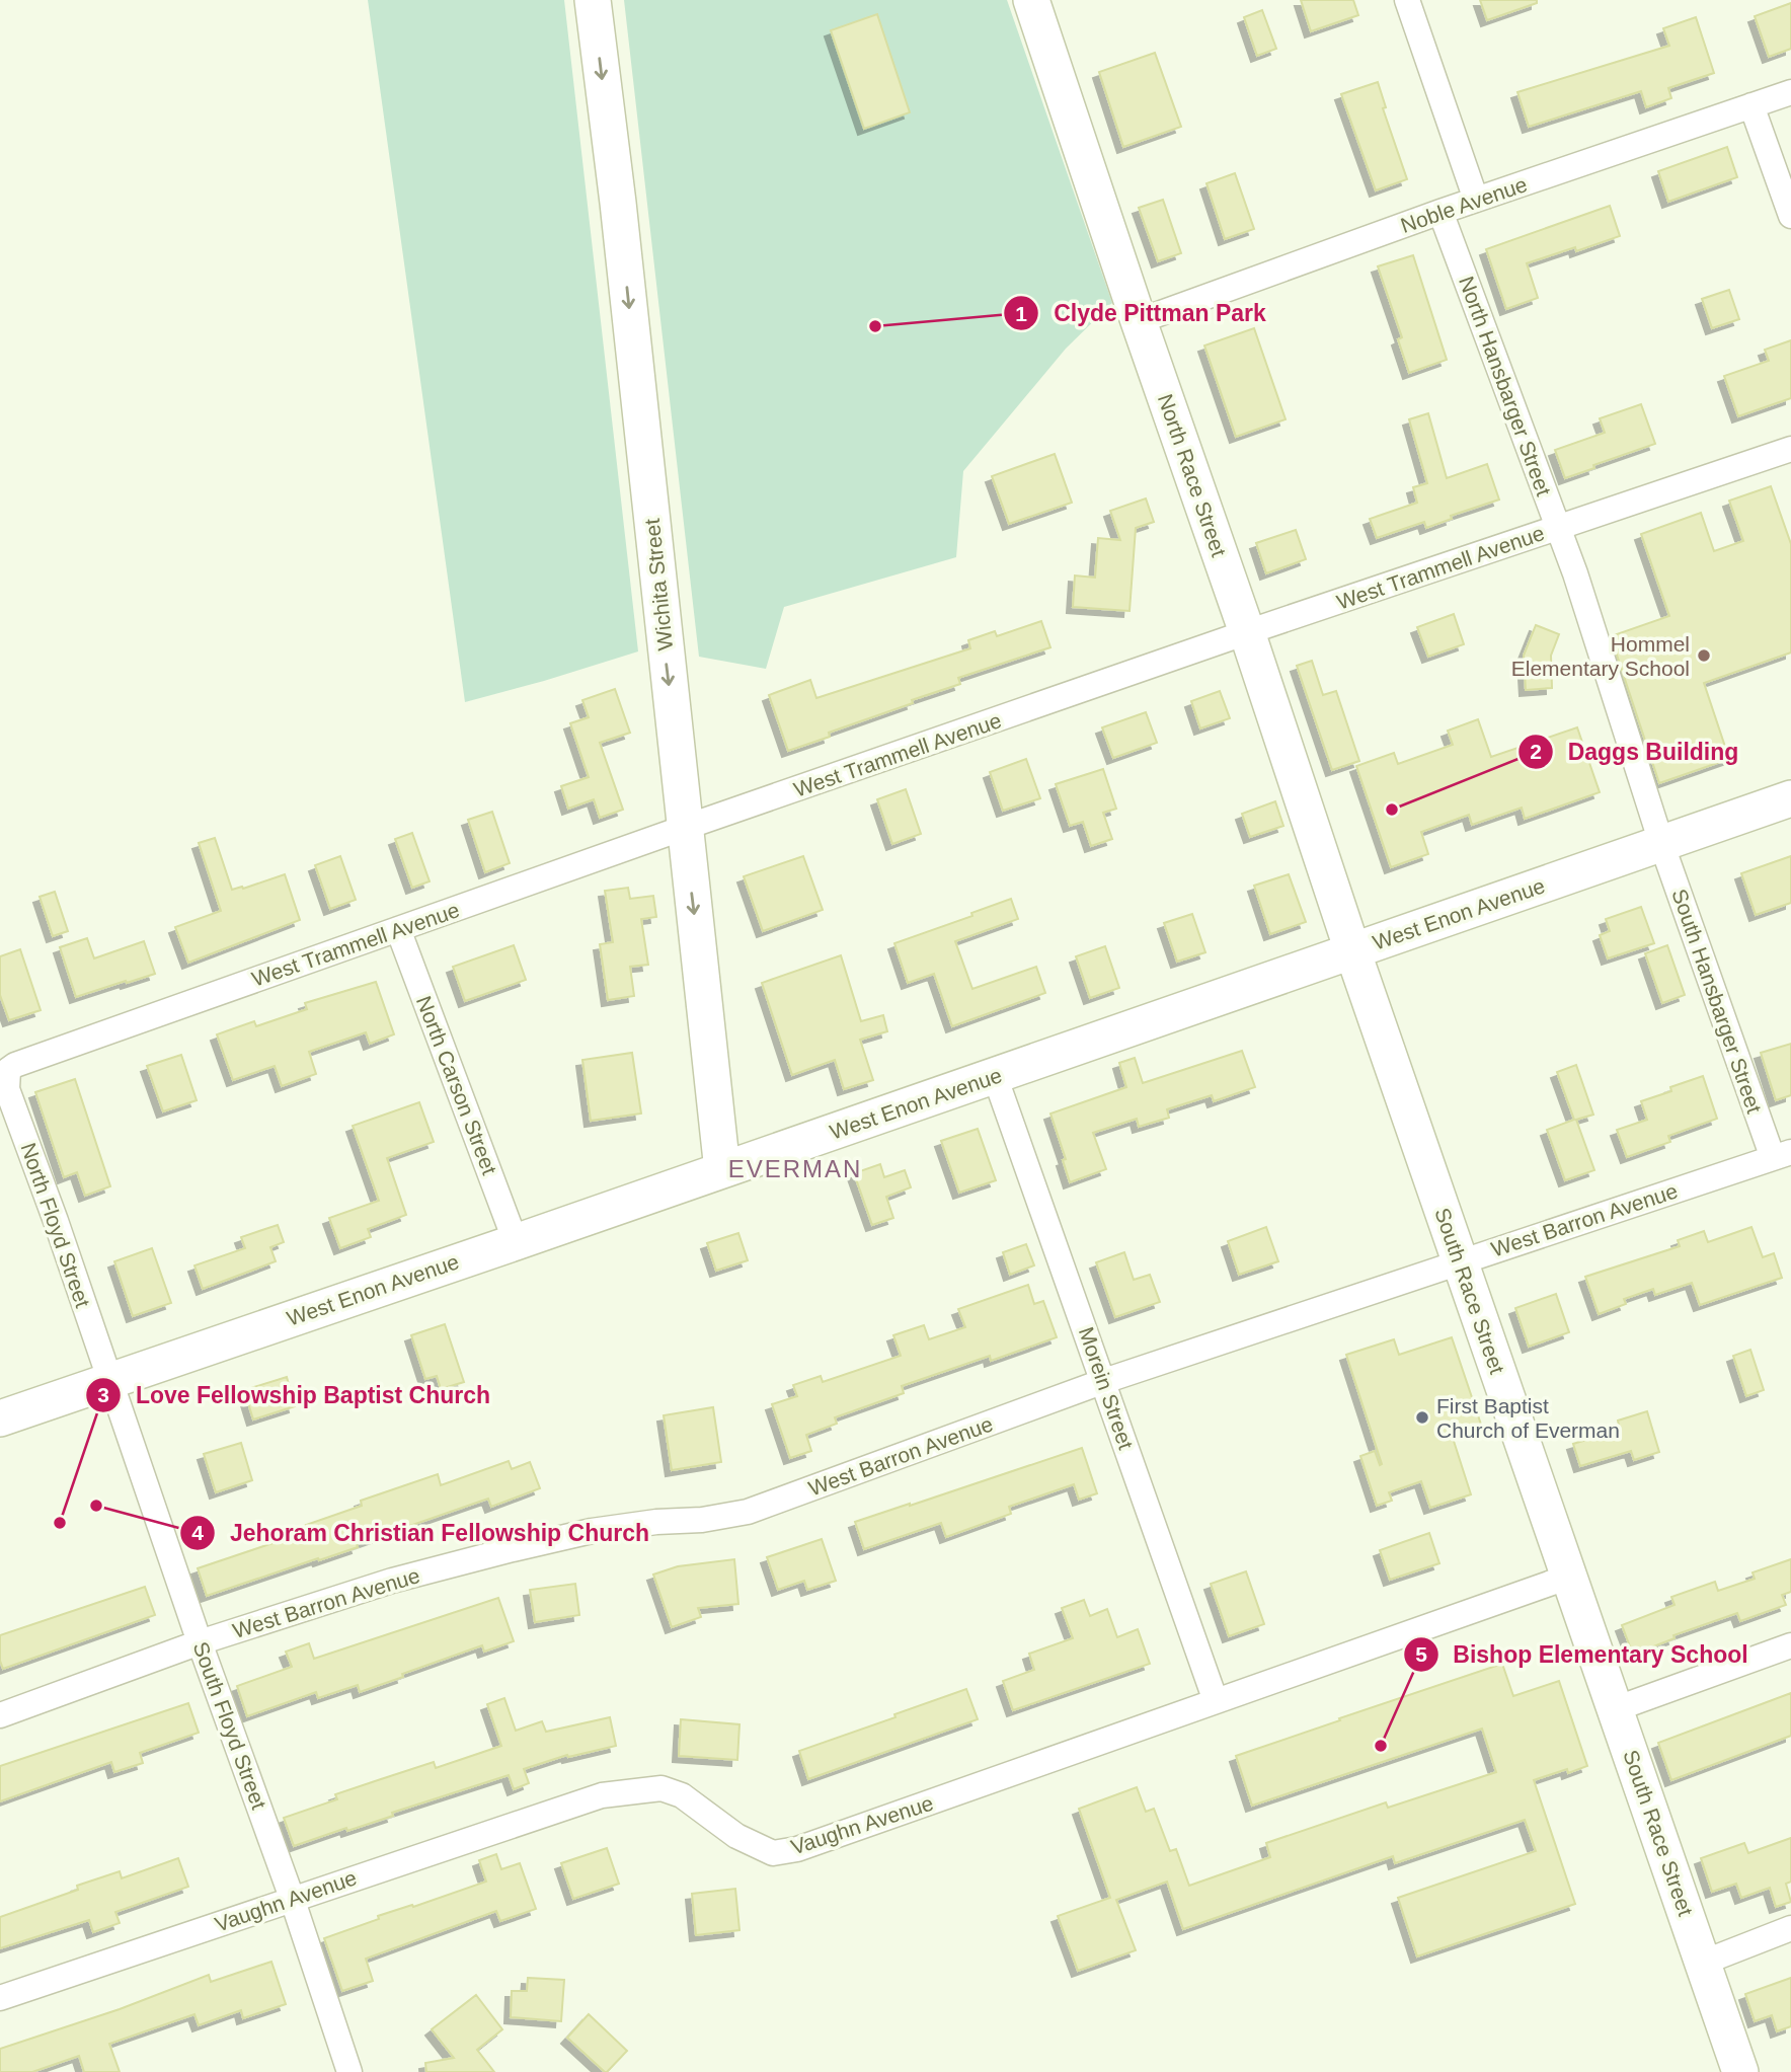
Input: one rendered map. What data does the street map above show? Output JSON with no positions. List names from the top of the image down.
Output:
{
  "streets": {
    "street": [
      "Noble Avenue",
      "North Hansbarger Street",
      "North Race Street",
      "West Trammell Avenue",
      "Wichita Street",
      "West Enon Avenue",
      "South Hansbarger Street",
      "North Carson Street",
      "West Barron Avenue",
      "North Floyd Street",
      "South Race Street",
      "Morein Street",
      "South Floyd Street",
      "Vaughn Avenue"
    ]
  },
  "crossings": [
    ["Noble Avenue", "North Hansbarger Street"],
    ["Noble Avenue", "North Race Street"],
    ["North Hansbarger Street", "West Trammell Avenue"],
    ["North Hansbarger Street", "West Enon Avenue"],
    ["North Hansbarger Street", "South Hansbarger Street"],
    ["North Race Street", "West Trammell Avenue"],
    ["North Race Street", "West Enon Avenue"],
    ["North Race Street", "South Race Street"],
    ["West Trammell Avenue", "Wichita Street"],
    ["West Trammell Avenue", "North Carson Street"],
    ["West Trammell Avenue", "North Floyd Street"],
    ["Wichita Street", "West Enon Avenue"],
    ["West Enon Avenue", "South Hansbarger Street"],
    ["West Enon Avenue", "North Carson Street"],
    ["West Enon Avenue", "North Floyd Street"],
    ["West Enon Avenue", "South Race Street"],
    ["West Enon Avenue", "Morein Street"],
    ["West Enon Avenue", "South Floyd Street"],
    ["South Hansbarger Street", "West Barron Avenue"],
    ["West Barron Avenue", "South Race Street"],
    ["West Barron Avenue", "Morein Street"],
    ["West Barron Avenue", "South Floyd Street"],
    ["North Floyd Street", "South Floyd Street"],
    ["South Race Street", "Vaughn Avenue"],
    ["Morein Street", "Vaughn Avenue"],
    ["South Floyd Street", "Vaughn Avenue"]
  ],
  "one_way": ["Wichita Street"],
  "districts": ["EVERMAN"],
  "places": [
    "Clyde Pittman Park",
    "Hommel Elementary School",
    "Daggs Building",
    "First Baptist Church of Everman",
    "Jehoram Christian Fellowship Church",
    "Love Fellowship Baptist Church",
    "Bishop Elementary School"
  ]
}
